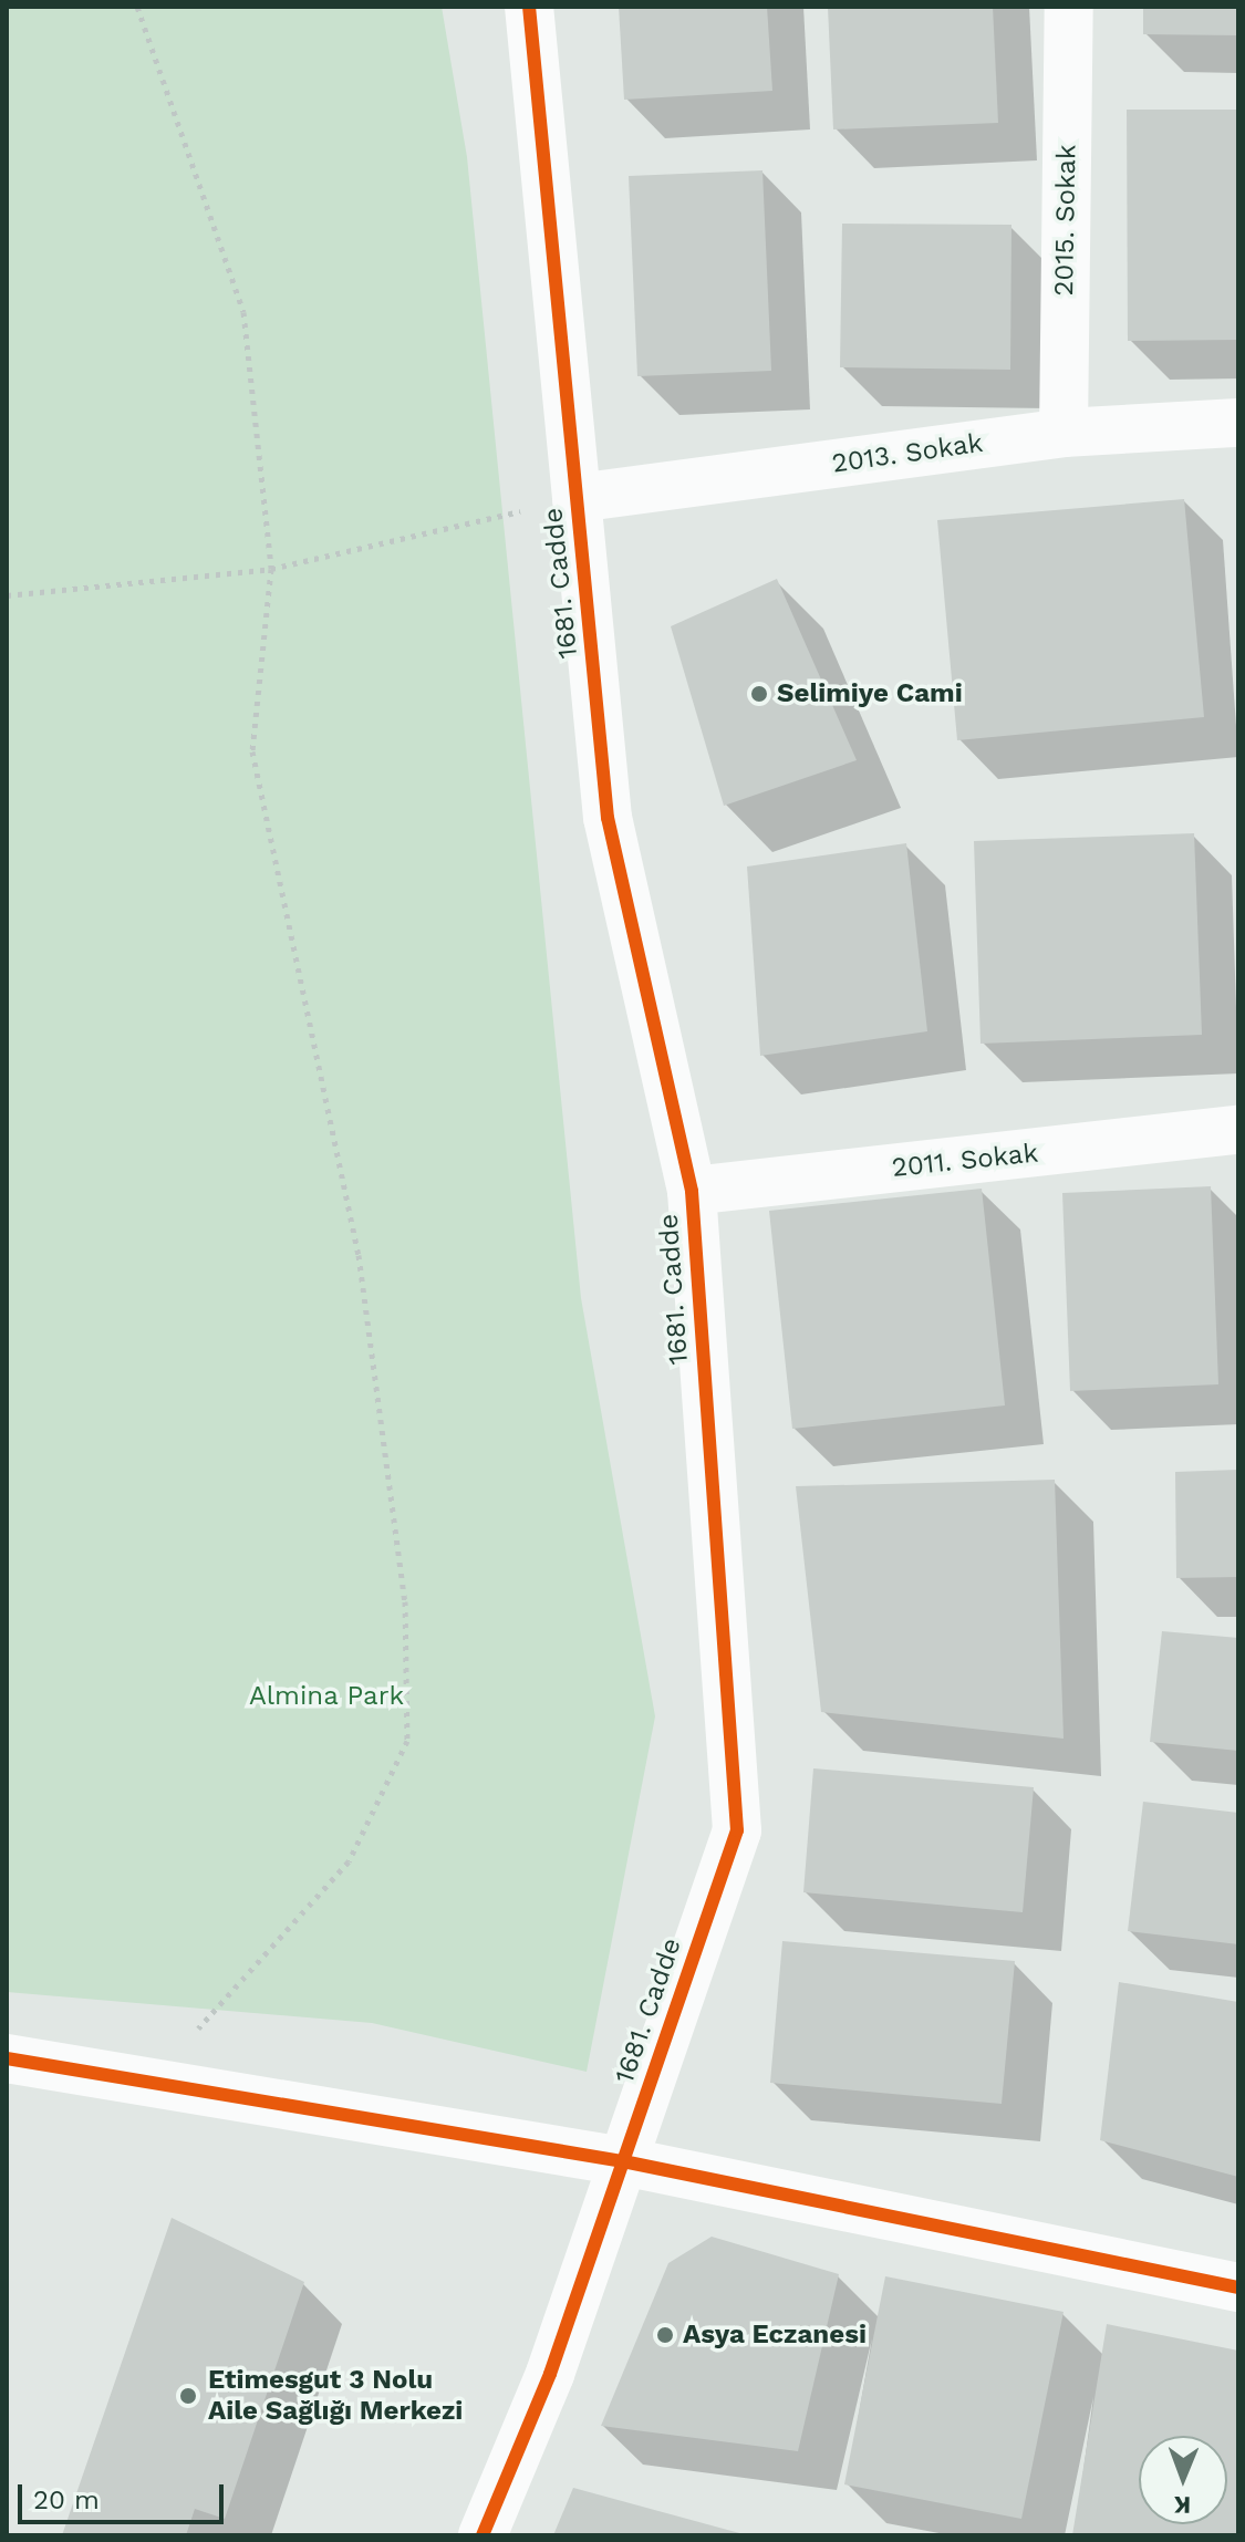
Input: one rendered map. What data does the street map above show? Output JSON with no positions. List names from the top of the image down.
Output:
{
  "streets": {
    "street": [
      "2015. Sokak",
      "2013. Sokak",
      "1681. Cadde",
      "2011. Sokak"
    ]
  },
  "crossings": [
    ["2015. Sokak", "2013. Sokak"],
    ["2013. Sokak", "1681. Cadde"],
    ["1681. Cadde", "2011. Sokak"]
  ],
  "parks": ["Almina Park"],
  "places": ["Selimiye Cami", "Asya Eczanesi", "Etimesgut 3 Nolu Aile Sağlığı Merkezi"],
  "scale_bar": "20 m",
  "north": "bottom"
}
